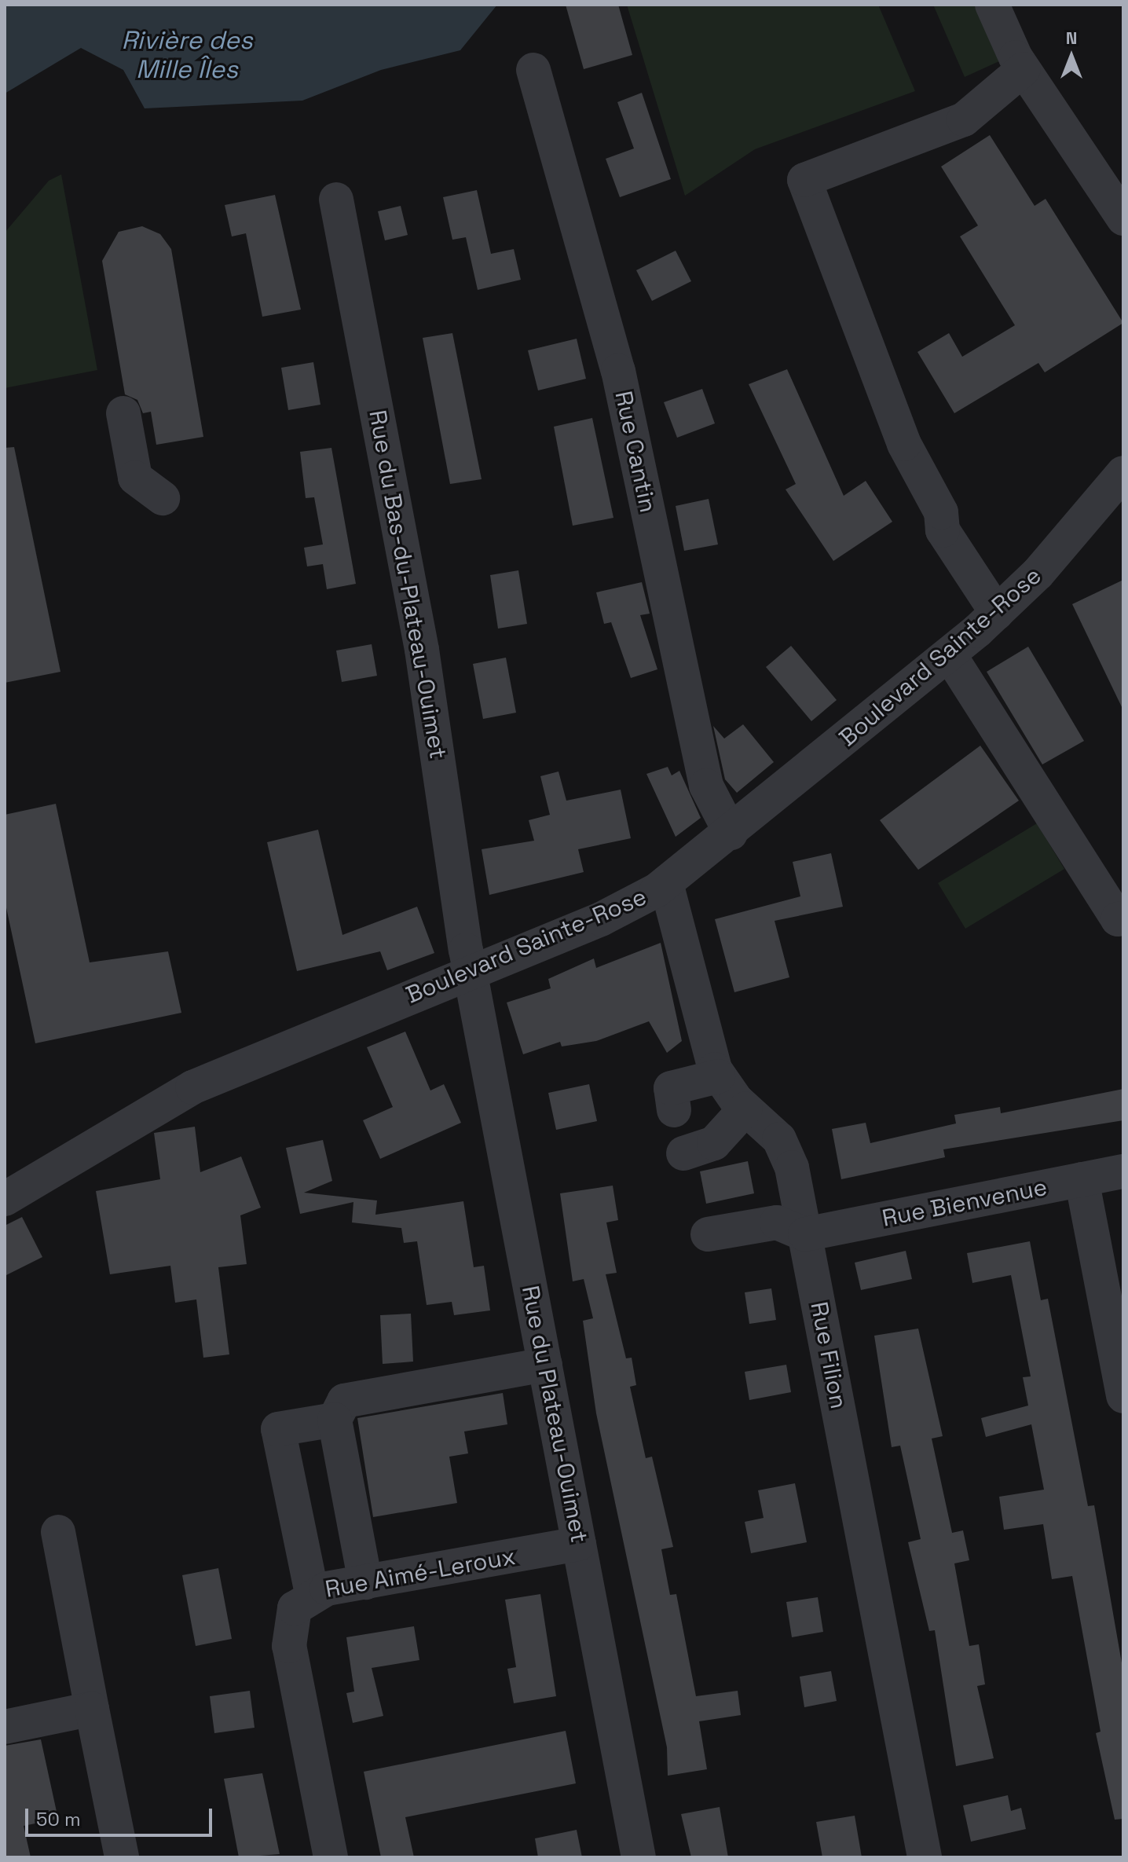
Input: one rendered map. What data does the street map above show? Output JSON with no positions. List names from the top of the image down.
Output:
{
  "streets": {
    "street": [
      "Rue Cantin",
      "Rue du Bas-du-Plateau-Ouimet",
      "Boulevard Sainte-Rose",
      "Rue Bienvenue",
      "Rue Filion",
      "Rue du Plateau-Ouimet",
      "Rue Aimé-Leroux"
    ]
  },
  "crossings": [
    ["Rue Cantin", "Boulevard Sainte-Rose"],
    ["Rue du Bas-du-Plateau-Ouimet", "Boulevard Sainte-Rose"],
    ["Rue du Bas-du-Plateau-Ouimet", "Rue du Plateau-Ouimet"],
    ["Boulevard Sainte-Rose", "Rue Filion"],
    ["Boulevard Sainte-Rose", "Rue du Plateau-Ouimet"],
    ["Rue Bienvenue", "Rue Filion"],
    ["Rue du Plateau-Ouimet", "Rue Aimé-Leroux"]
  ],
  "water": ["Rivière des Mille Îles"],
  "scale_bar": "50 m",
  "north": "top"
}
